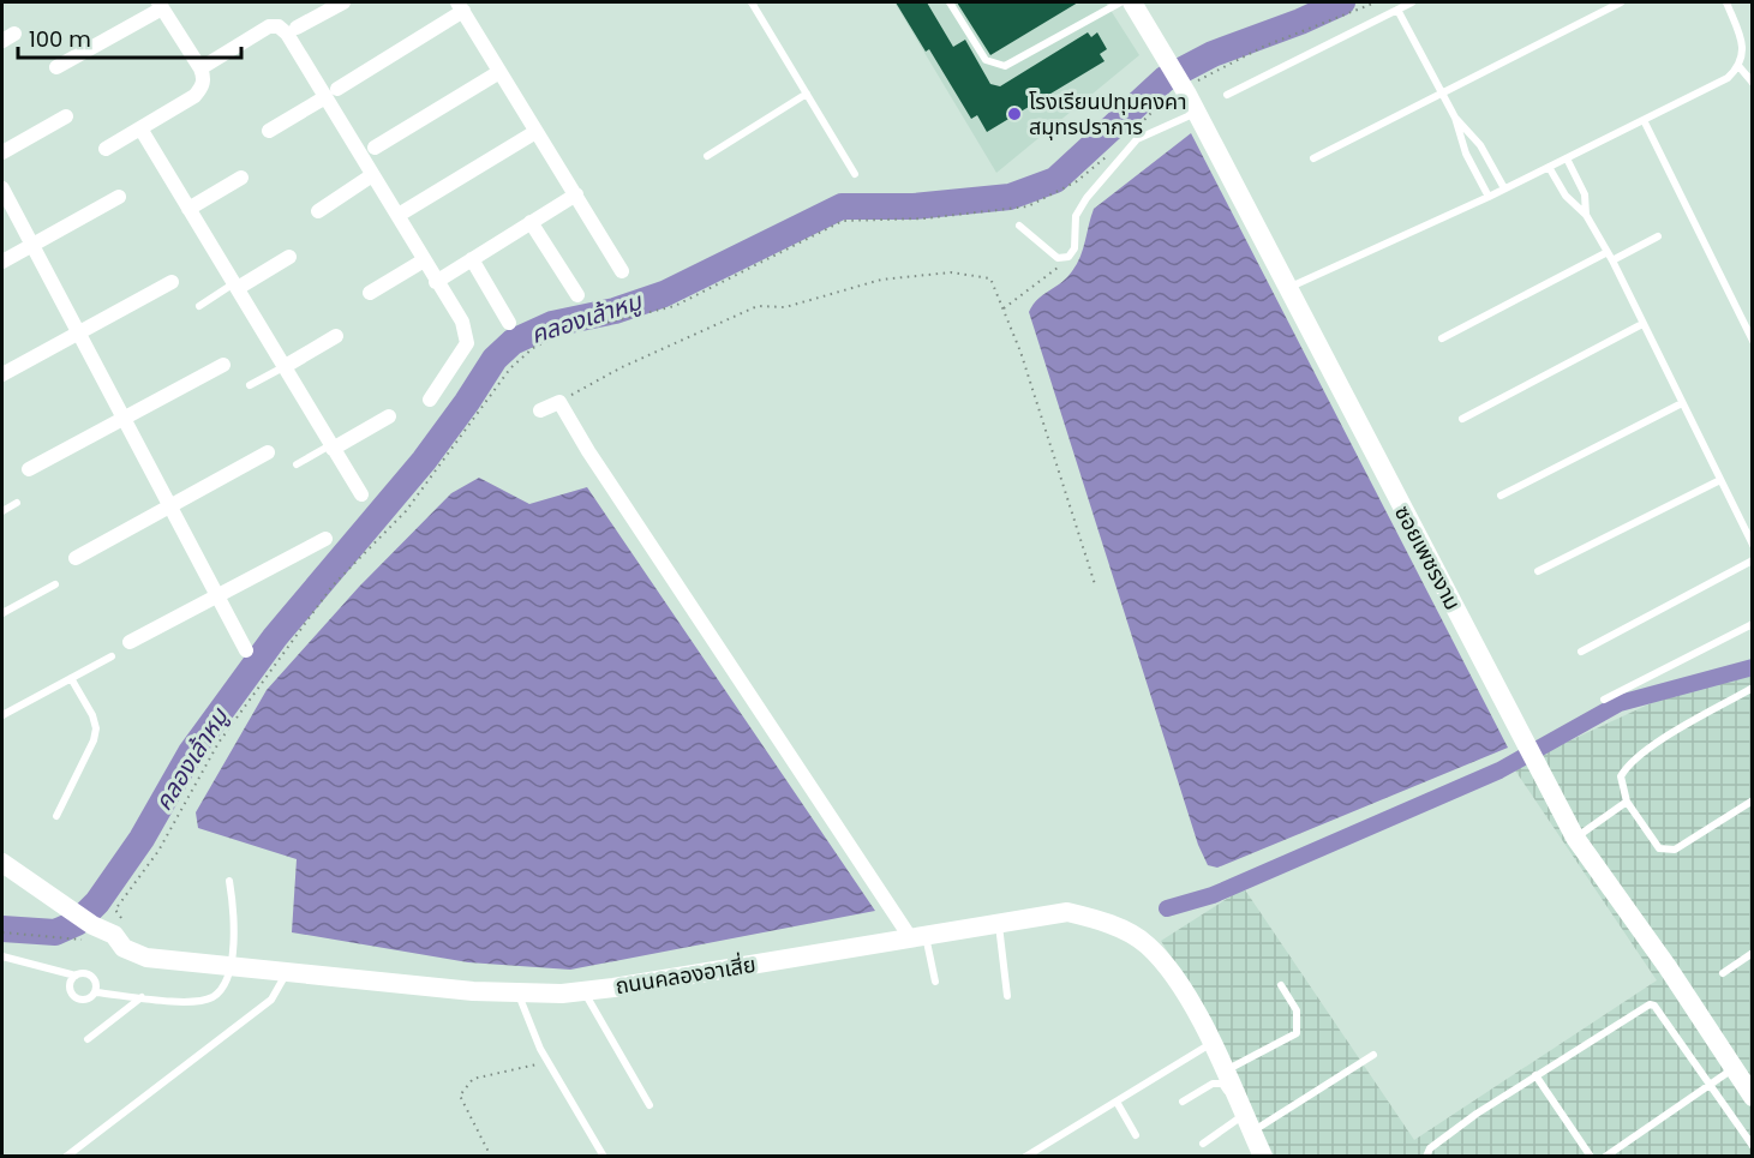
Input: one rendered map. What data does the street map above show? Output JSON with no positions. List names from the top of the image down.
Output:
{
  "streets": {
    "street": ["ซอยเพชรงาม", "ถนนคลองอาเสี่ย"]
  },
  "water": ["คลองเล้าหมู"],
  "places": ["โรงเรียนปทุมคงคา สมุทรปราการ"],
  "scale_bar": "100 m"
}
